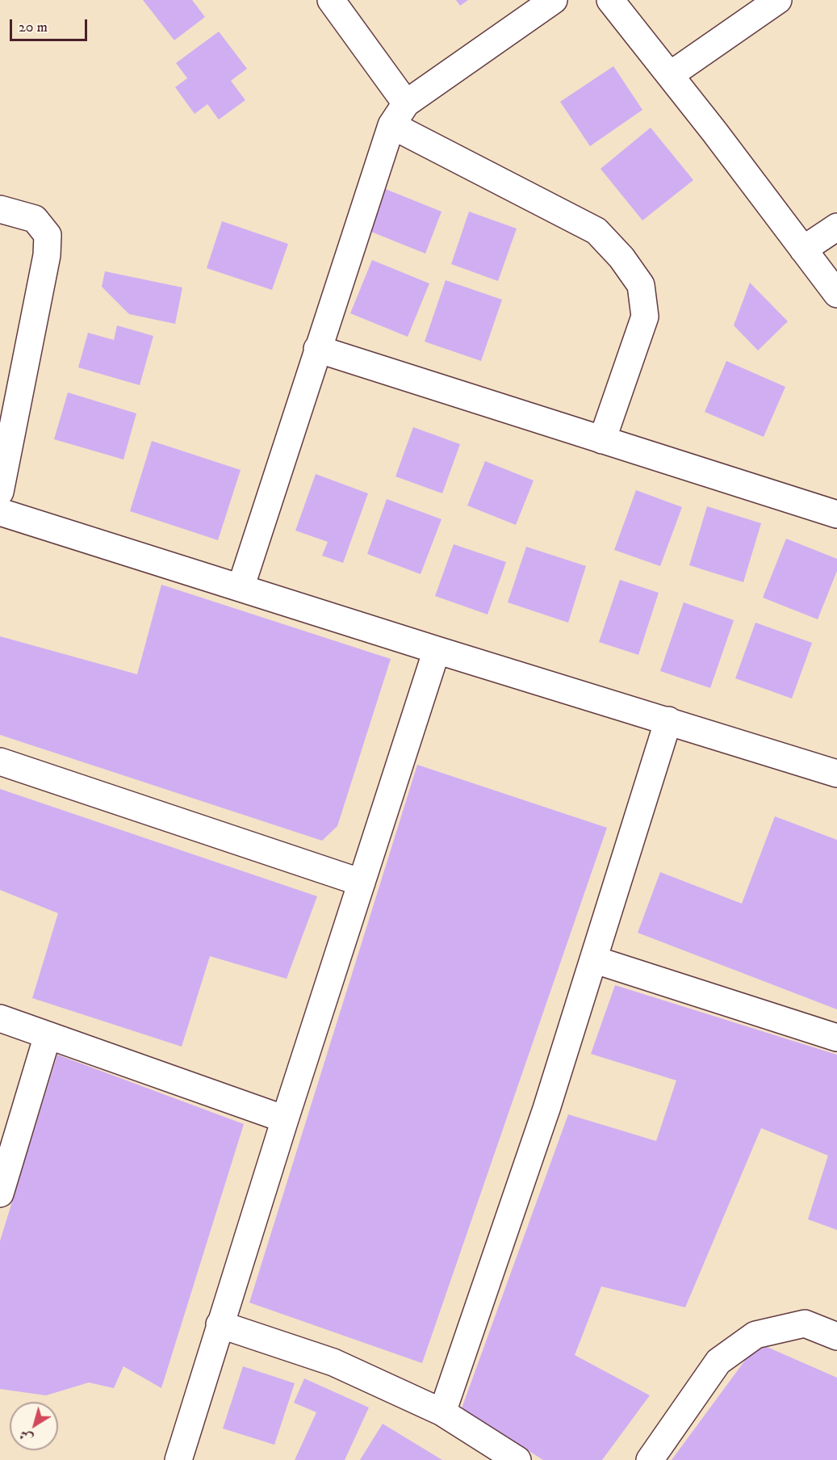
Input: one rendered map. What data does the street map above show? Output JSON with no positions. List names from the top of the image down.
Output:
{
  "scale_bar": "20 m",
  "north": "bottom left"
}
